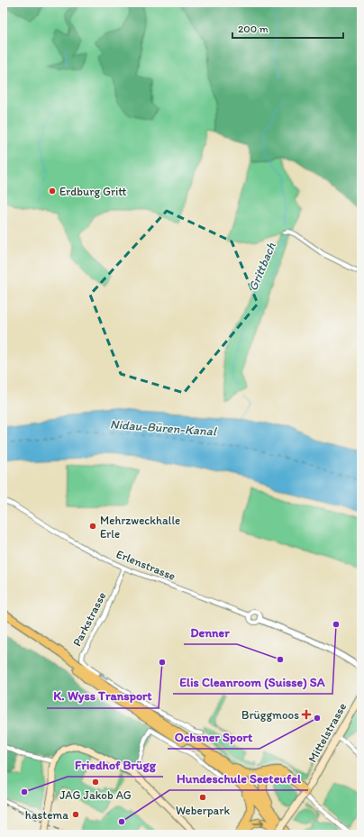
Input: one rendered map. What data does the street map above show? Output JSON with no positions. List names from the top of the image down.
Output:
{
  "streets": {
    "main road": ["Mittelstrasse"],
    "street": ["Erlenstrasse", "Parkstrasse"]
  },
  "crossings": [
    ["Erlenstrasse", "Parkstrasse"]
  ],
  "water": ["Grittbach", "Nidau-Büren-Kanal"],
  "places": {
    "other": [
      "Erdburg Gritt",
      "Mehrzweckhalle Erle",
      "Elis Cleanroom (Suisse) SA",
      "Denner",
      "K. Wyss Transport",
      "Ochsner Sport",
      "JAG Jakob AG",
      "Friedhof Brügg",
      "Weberpark",
      "hastema",
      "Hundeschule Seeteufel"
    ],
    "health": ["Brüggmoos"]
  },
  "scale_bar": "200 m"
}
